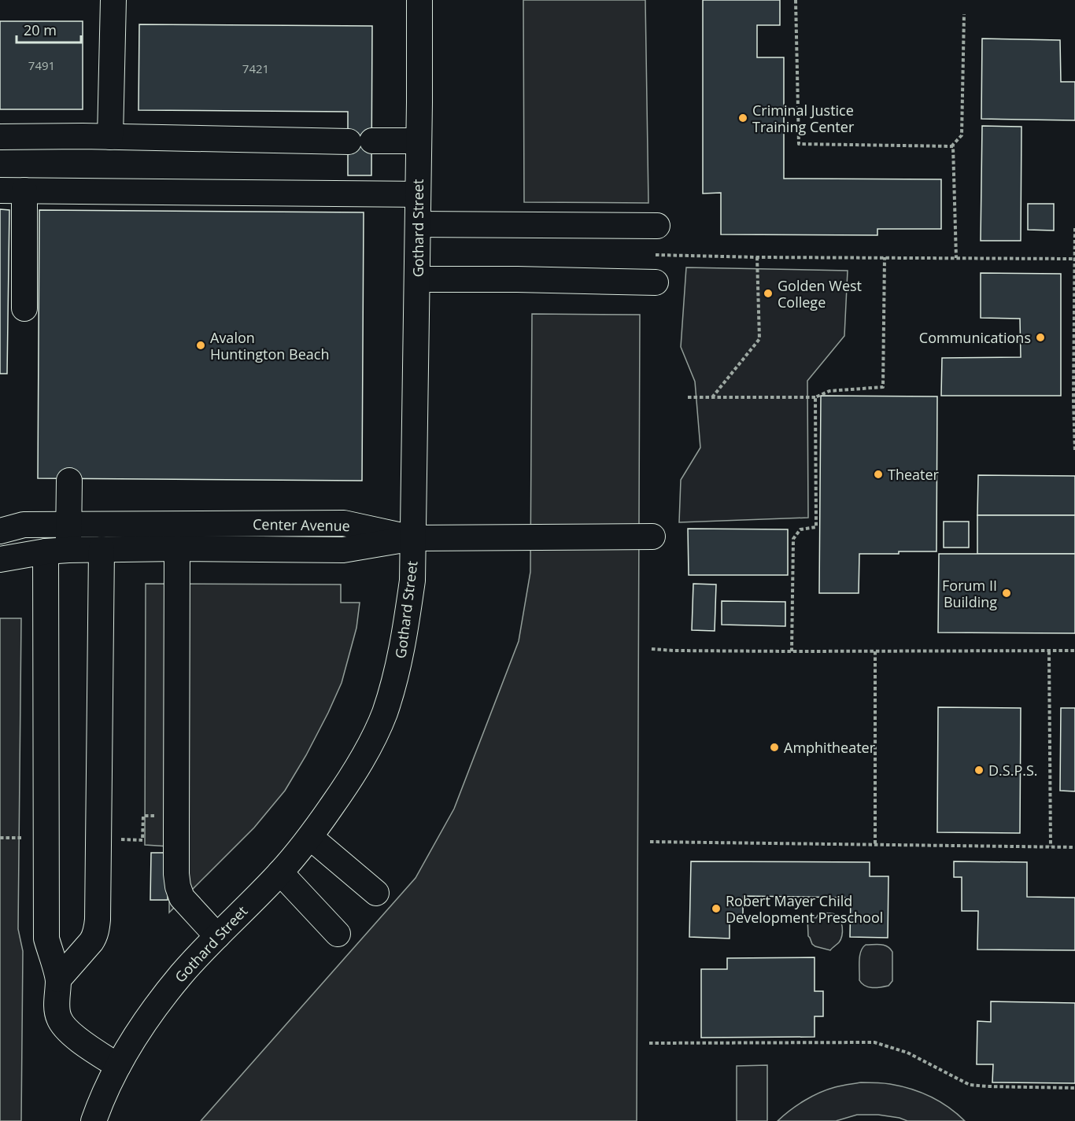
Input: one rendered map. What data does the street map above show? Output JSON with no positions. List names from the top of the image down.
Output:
{
  "streets": {
    "street": ["Gothard Street", "Center Avenue"]
  },
  "crossings": [
    ["Gothard Street", "Center Avenue"]
  ],
  "places": [
    "Criminal Justice Training Center",
    "Golden West College",
    "Communications",
    "Avalon Huntington Beach",
    "Theater",
    "Forum II Building",
    "Amphitheater",
    "D.S.P.S.",
    "Robert Mayer Child Development Preschool"
  ],
  "house_numbers": ["7491", "7421"],
  "scale_bar": "20 m"
}
